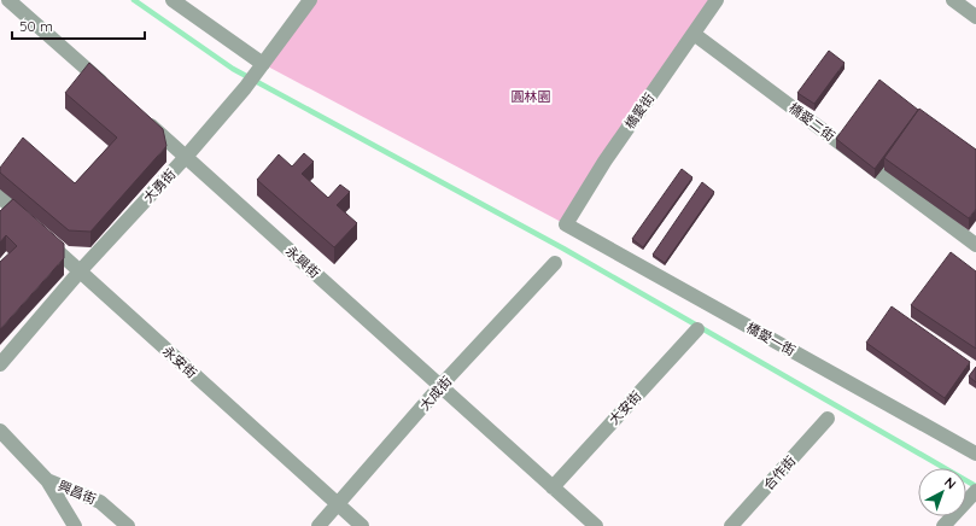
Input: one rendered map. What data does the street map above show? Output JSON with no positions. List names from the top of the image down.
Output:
{
  "streets": {
    "street": [
      "橋愛街",
      "橋愛二街",
      "大勇街",
      "永興街",
      "橋愛一街",
      "永安街",
      "大成街",
      "大安街",
      "合作街",
      "興昌街"
    ]
  },
  "crossings": [
    ["橋愛街", "橋愛二街"],
    ["橋愛街", "橋愛一街"],
    ["大勇街", "永興街"],
    ["大勇街", "永安街"],
    ["永興街", "大成街"],
    ["永興街", "大安街"],
    ["永安街", "大成街"]
  ],
  "parks": ["圓林園"],
  "scale_bar": "50 m",
  "north": "top right"
}
